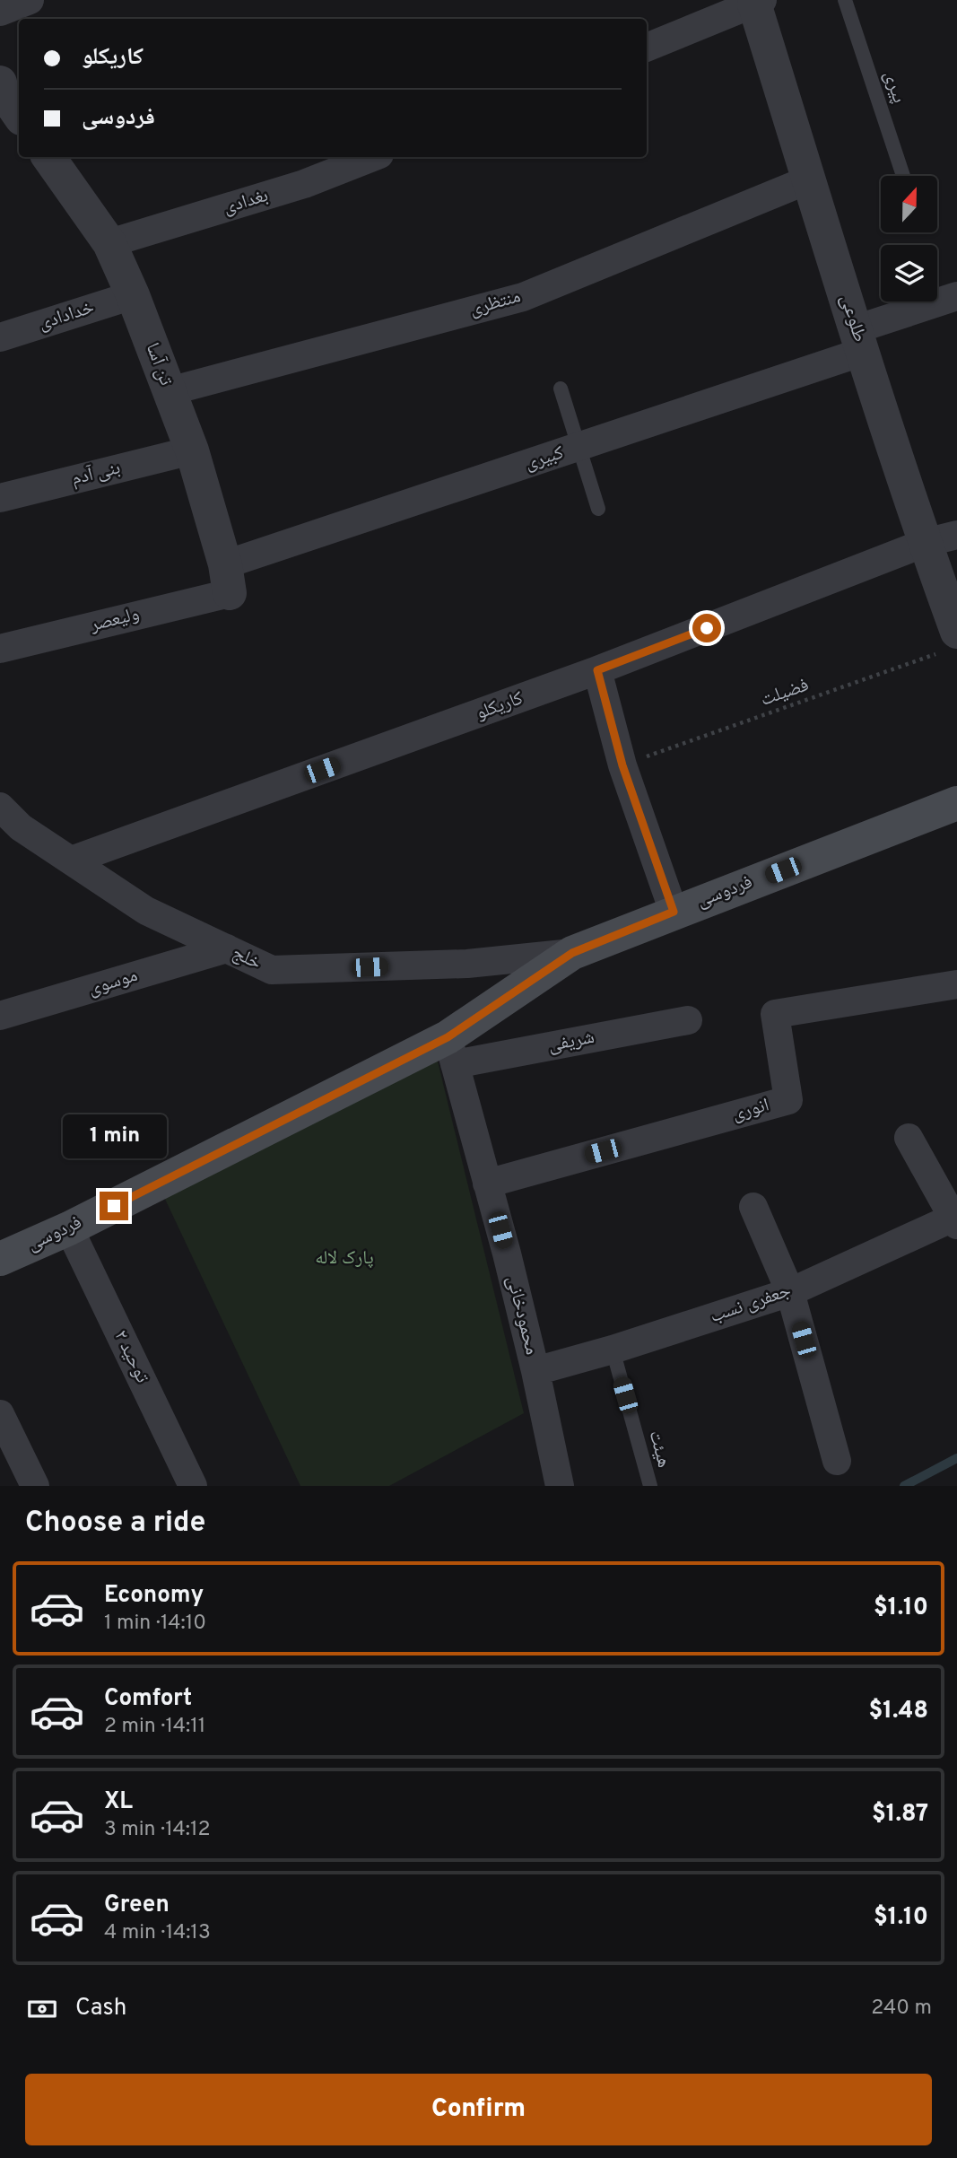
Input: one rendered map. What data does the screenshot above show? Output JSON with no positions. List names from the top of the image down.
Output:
{
  "streets": {
    "main road": ["فردوسی"],
    "street": [
      "بغدادی",
      "منتظری",
      "خدادادی",
      "طلوعی",
      "تن آسا",
      "کبیری",
      "بنی آدم",
      "ولیعصر",
      "کاریکلو",
      "خلج",
      "موسوی",
      "شریفی",
      "انوری",
      "جعفری نسب",
      "محمودخانی",
      "توحید ۲"
    ],
    "lane": ["پیری", "هیئت"],
    "path": ["فضیلت"]
  },
  "crossings": [
    ["بغدادی", "تن آسا"],
    ["منتظری", "طلوعی"],
    ["منتظری", "تن آسا"],
    ["خدادادی", "تن آسا"],
    ["طلوعی", "کبیری"],
    ["طلوعی", "فضیلت"],
    ["طلوعی", "کاریکلو"],
    ["تن آسا", "کبیری"],
    ["تن آسا", "بنی آدم"],
    ["تن آسا", "ولیعصر"],
    ["کبیری", "ولیعصر"],
    ["کاریکلو", "خلج"],
    ["فردوسی", "خلج"],
    ["فردوسی", "شریفی"],
    ["فردوسی", "محمودخانی"],
    ["فردوسی", "توحید ۲"],
    ["خلج", "موسوی"],
    ["شریفی", "محمودخانی"],
    ["انوری", "محمودخانی"],
    ["جعفری نسب", "محمودخانی"],
    ["جعفری نسب", "هیئت"]
  ],
  "parks": ["پارک لاله"],
  "north": "top",
  "page": {
    "banner": ["کاریکلو", "فردوسی"],
    "bubble": "1 min",
    "heading": "Choose a ride",
    "list": [
      {
        "name": "Economy",
        "note": "1 min · 14:10",
        "value": "$1.10"
      },
      {
        "name": "Comfort",
        "note": "2 min · 14:11",
        "value": "$1.48"
      },
      {
        "name": "XL",
        "note": "3 min · 14:12",
        "value": "$1.87"
      },
      {
        "name": "Green",
        "note": "4 min · 14:13",
        "value": "$1.10"
      }
    ],
    "pay": ["Cash", "240 m"],
    "buttons": "Confirm"
  }
}
